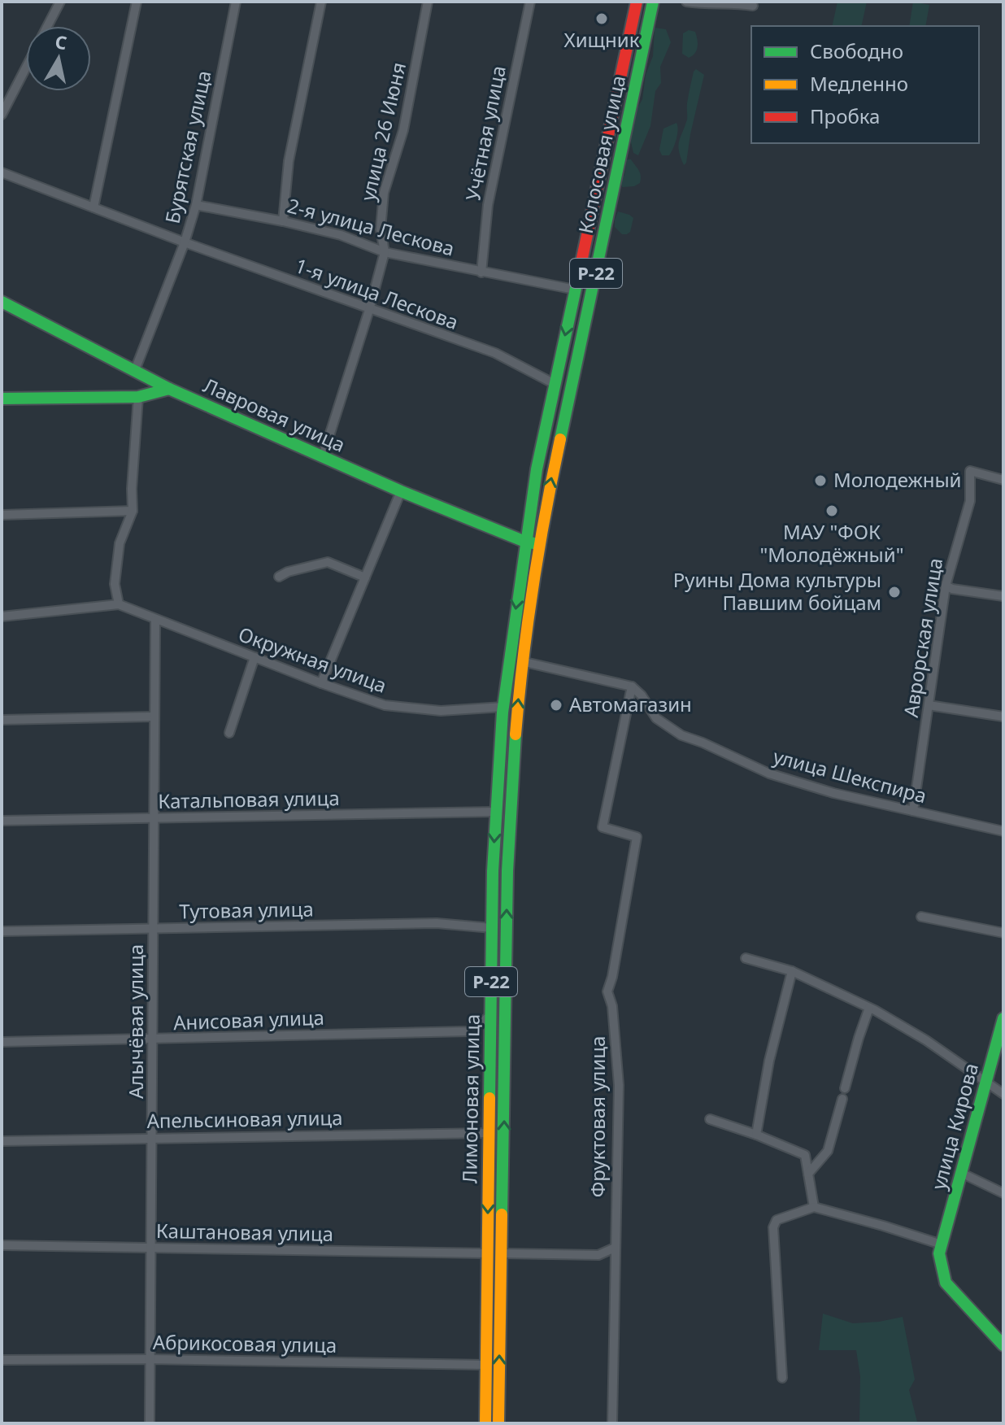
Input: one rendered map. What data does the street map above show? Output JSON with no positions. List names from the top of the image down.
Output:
{
  "streets": {
    "main road": [
      "Колосовая улица",
      "Р-22",
      "Лавровая улица",
      "Лимоновая улица",
      "улица Кирова"
    ],
    "street": [
      "улица 26 Июня",
      "Учётная улица",
      "Бурятская улица",
      "2-я улица Лескова",
      "1-я улица Лескова",
      "Аврорская улица",
      "Окружная улица",
      "улица Шекспира",
      "Катальповая улица",
      "Тутовая улица",
      "Анисовая улица",
      "Алычёвая улица",
      "Фруктовая улица",
      "Апельсиновая улица",
      "Каштановая улица",
      "Абрикосовая улица"
    ]
  },
  "crossings": [
    ["улица 26 Июня", "2-я улица Лескова"],
    ["улица 26 Июня", "1-я улица Лескова"],
    ["улица 26 Июня", "Лавровая улица"],
    ["Учётная улица", "2-я улица Лескова"],
    ["Бурятская улица", "2-я улица Лескова"],
    ["Бурятская улица", "1-я улица Лескова"],
    ["Бурятская улица", "Лавровая улица"],
    ["Колосовая улица", "2-я улица Лескова"],
    ["Колосовая улица", "1-я улица Лескова"],
    ["Колосовая улица", "Лавровая улица"],
    ["Колосовая улица", "Лимоновая улица"],
    ["Лавровая улица", "Лимоновая улица"],
    ["Аврорская улица", "улица Шекспира"],
    ["Окружная улица", "Алычёвая улица"],
    ["Окружная улица", "Лимоновая улица"],
    ["улица Шекспира", "Фруктовая улица"],
    ["Катальповая улица", "Алычёвая улица"],
    ["Катальповая улица", "Лимоновая улица"],
    ["Тутовая улица", "Алычёвая улица"],
    ["Тутовая улица", "Лимоновая улица"],
    ["Анисовая улица", "Алычёвая улица"],
    ["Анисовая улица", "Лимоновая улица"],
    ["Алычёвая улица", "Апельсиновая улица"],
    ["Алычёвая улица", "Каштановая улица"],
    ["Алычёвая улица", "Абрикосовая улица"],
    ["Лимоновая улица", "Апельсиновая улица"],
    ["Лимоновая улица", "Каштановая улица"],
    ["Лимоновая улица", "Абрикосовая улица"]
  ],
  "places": [
    "Хищник",
    "Молодежный",
    "МАУ \"ФОК \"Молодёжный\"",
    "Руины Дома культуры Павшим бойцам",
    "Автомагазин"
  ],
  "legend": ["Свободно", "Медленно", "Пробка"],
  "north": "top"
}
